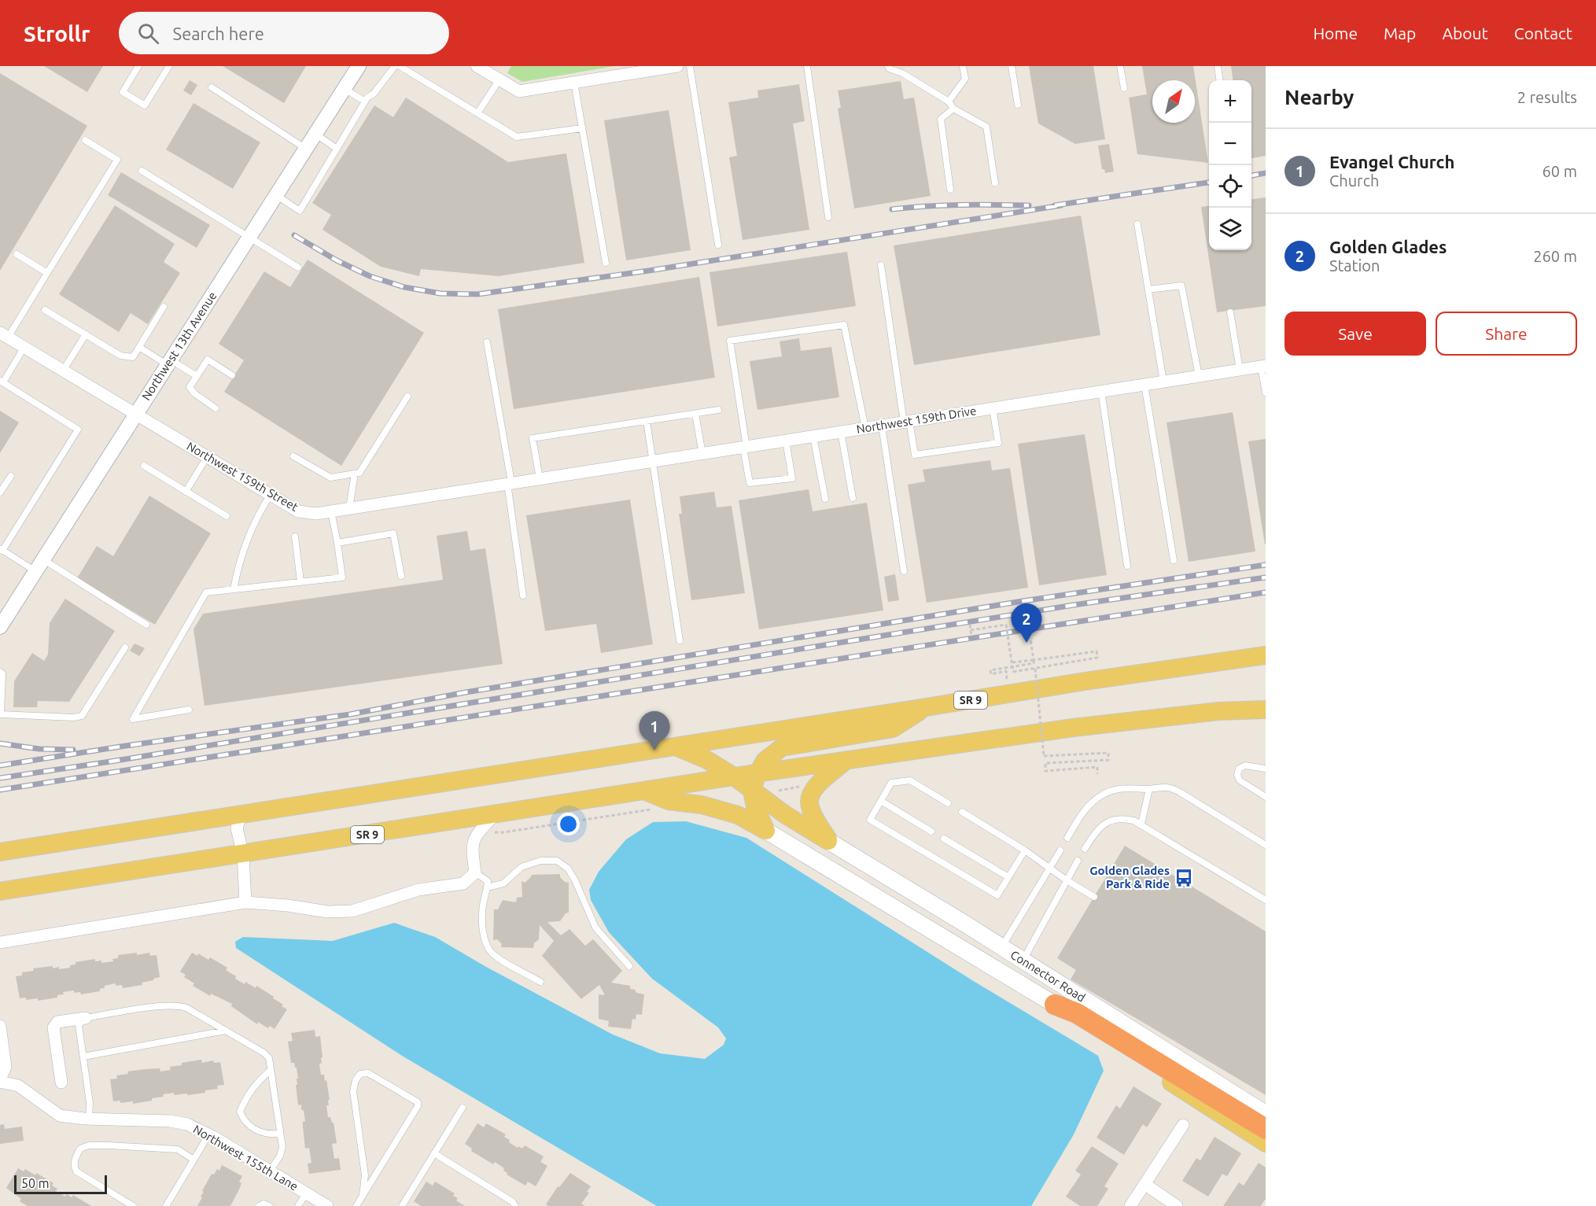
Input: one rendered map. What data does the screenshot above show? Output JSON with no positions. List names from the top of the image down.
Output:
{
  "streets": {
    "main road": ["SR 9", "Connector Road"],
    "street": [
      "Northwest 13th Avenue",
      "Northwest 159th Drive",
      "Northwest 159th Street",
      "Northwest 155th Lane"
    ]
  },
  "crossings": [
    ["Northwest 13th Avenue", "Northwest 159th Street"],
    ["Northwest 159th Drive", "Northwest 159th Street"]
  ],
  "places": {
    "bus stop": ["Golden Glades Park & Ride"]
  },
  "scale_bar": "50 m",
  "north": "top right",
  "page": {
    "header": "Strollr",
    "search": "Search here",
    "nav": [
      "Home",
      "Map",
      "About",
      "Contact"
    ],
    "heading": ["Nearby", "2 results"],
    "map_buttons": ["+", "−"],
    "list": [
      {
        "mark": "1",
        "name": "Evangel Church",
        "note": "Church",
        "value": "60 m"
      },
      {
        "mark": "2",
        "name": "Golden Glades",
        "note": "Station",
        "value": "260 m"
      }
    ],
    "buttons": ["Save", "Share"],
    "pins": ["2", "1"],
    "scale": "50 m"
  }
}
